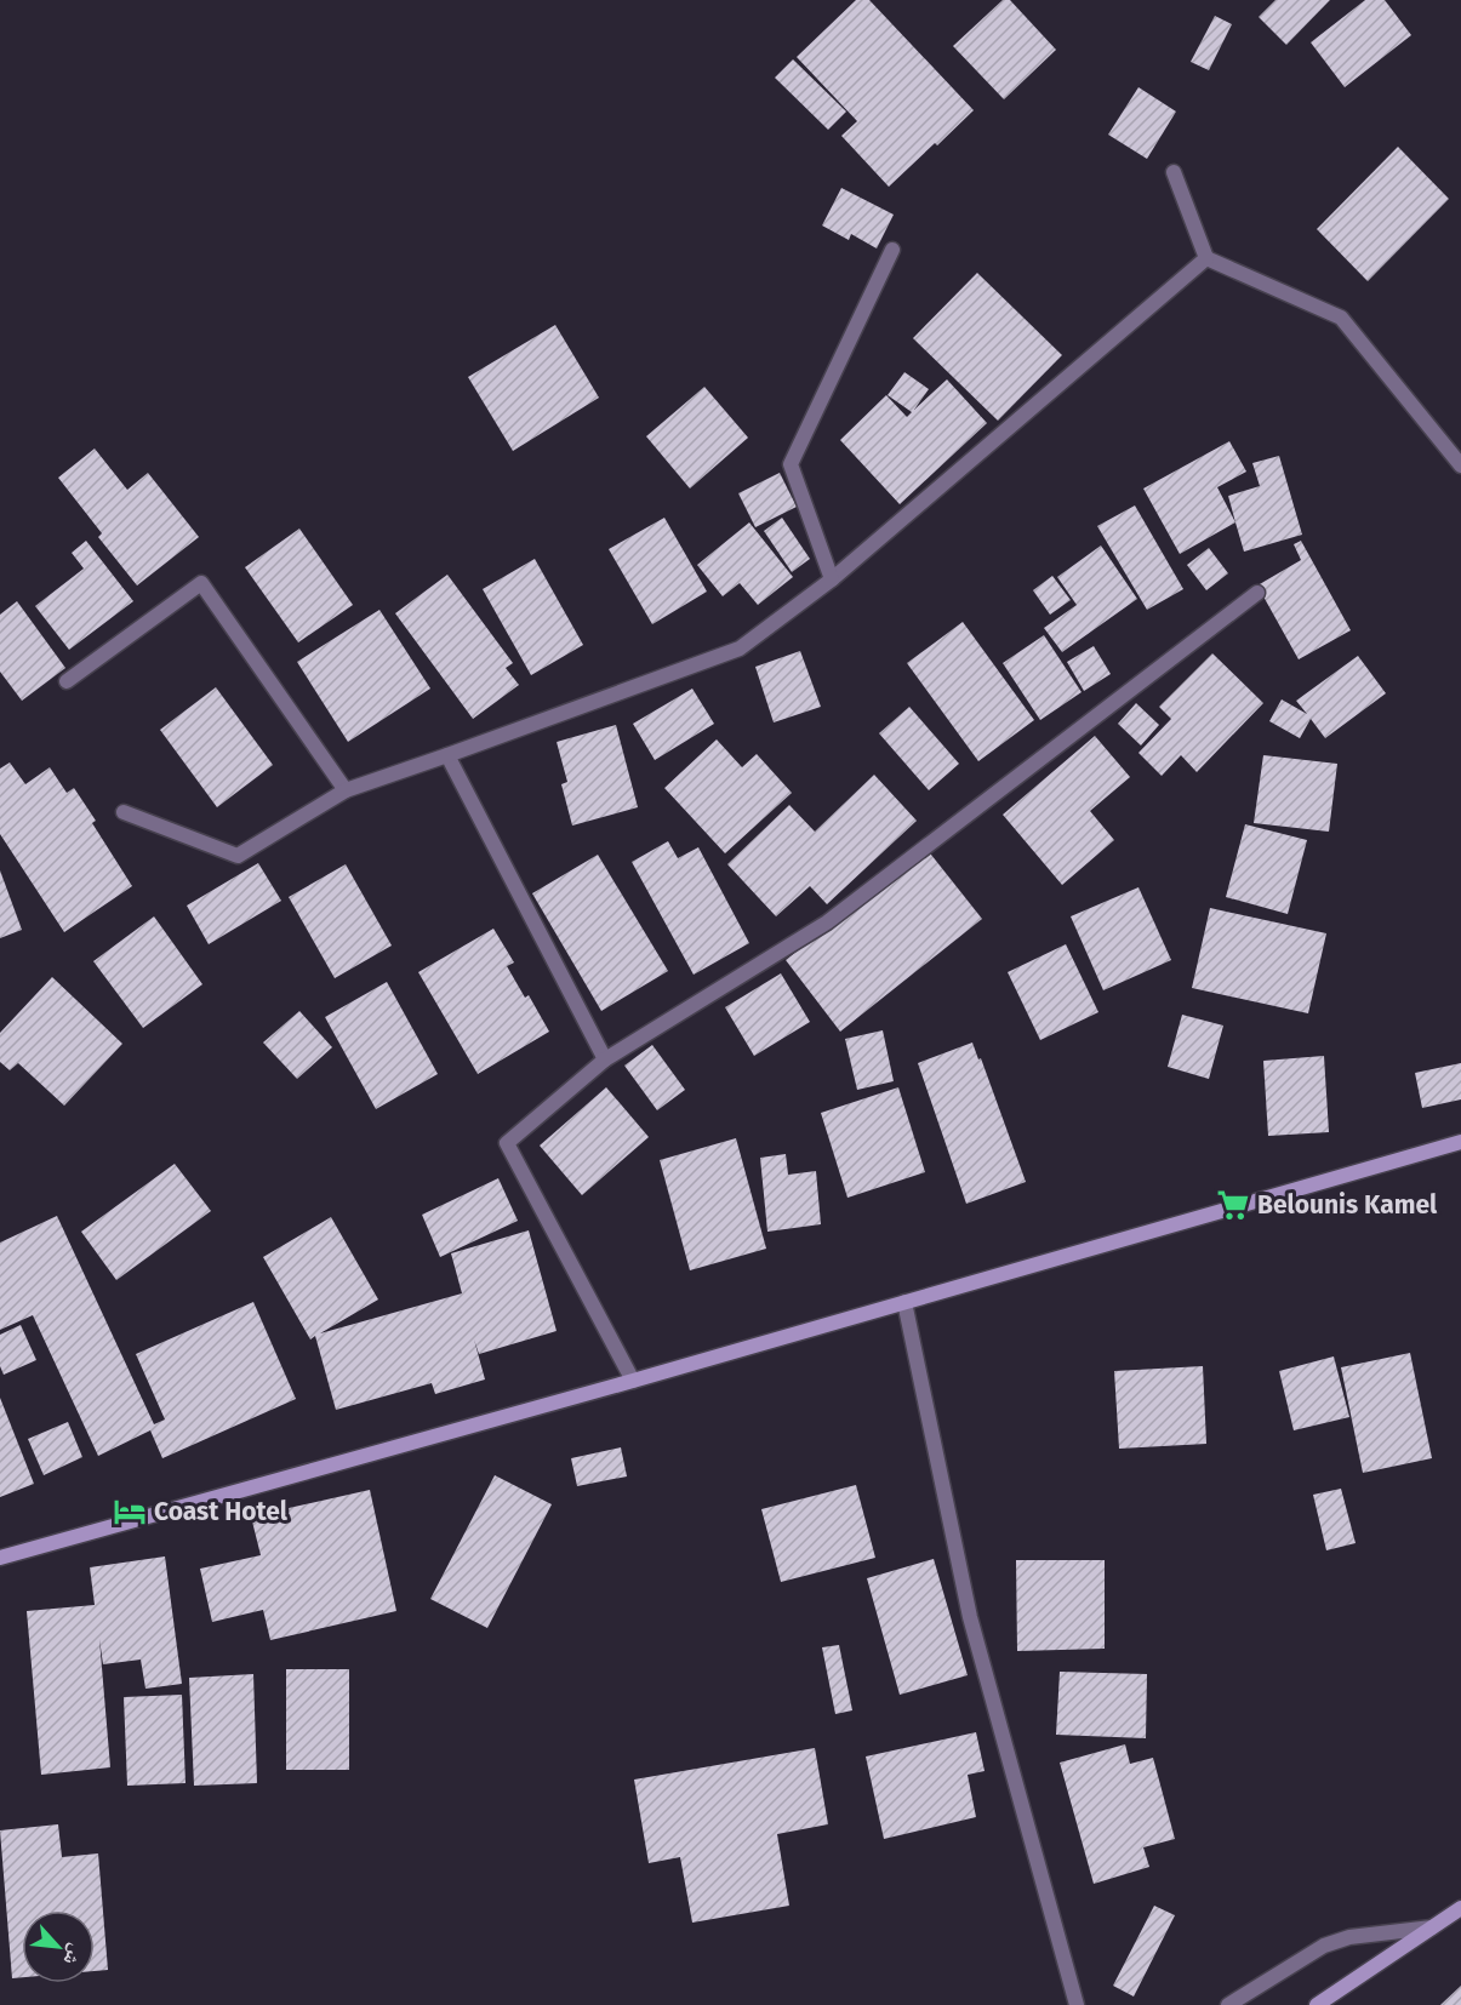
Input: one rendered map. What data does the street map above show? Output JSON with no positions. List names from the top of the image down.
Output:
{
  "places": {
    "supermarket": ["Belounis Kamel"],
    "hotel": ["Coast Hotel"]
  },
  "north": "bottom right"
}
